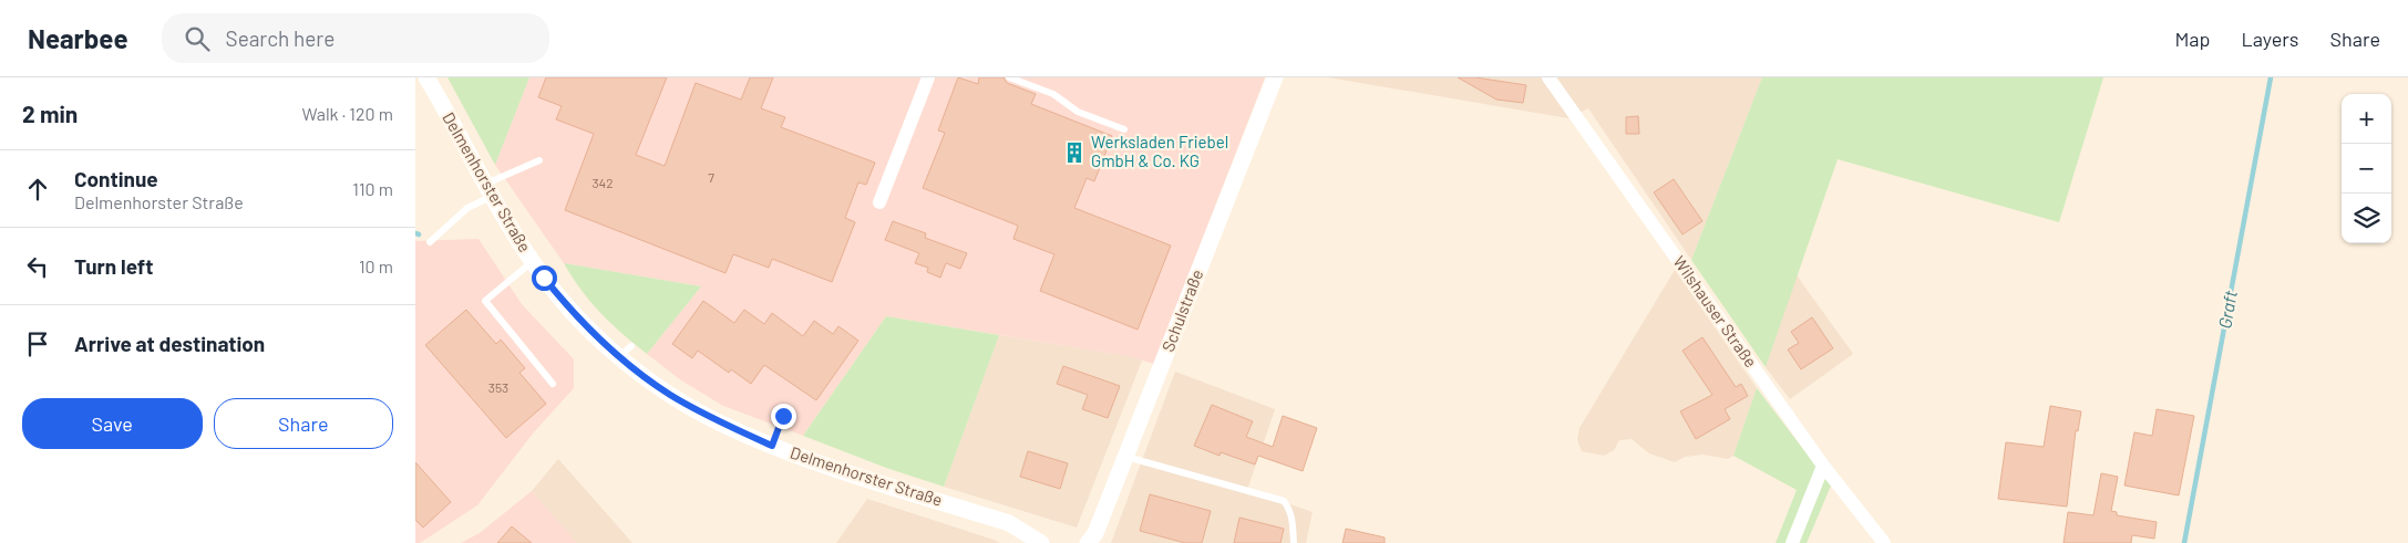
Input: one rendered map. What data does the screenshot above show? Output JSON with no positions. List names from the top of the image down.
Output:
{
  "streets": {
    "street": ["Delmenhorster Straße", "Schulstraße", "Wilshauser Straße"]
  },
  "water": ["Graft"],
  "places": {
    "building": ["Werksladen Friebel GmbH & Co. KG"]
  },
  "house_numbers": ["7", "342", "353"],
  "page": {
    "header": "Nearbee",
    "search": "Search here",
    "nav": ["Map", "Layers", "Share"],
    "heading": ["2 min", "Walk · 120 m"],
    "map_buttons": ["+", "−"],
    "list": [
      ["Continue", "Delmenhorster Straße", "110 m"],
      ["Turn left", "10 m"],
      "Arrive at destination"
    ],
    "buttons": ["Save", "Share"]
  }
}
